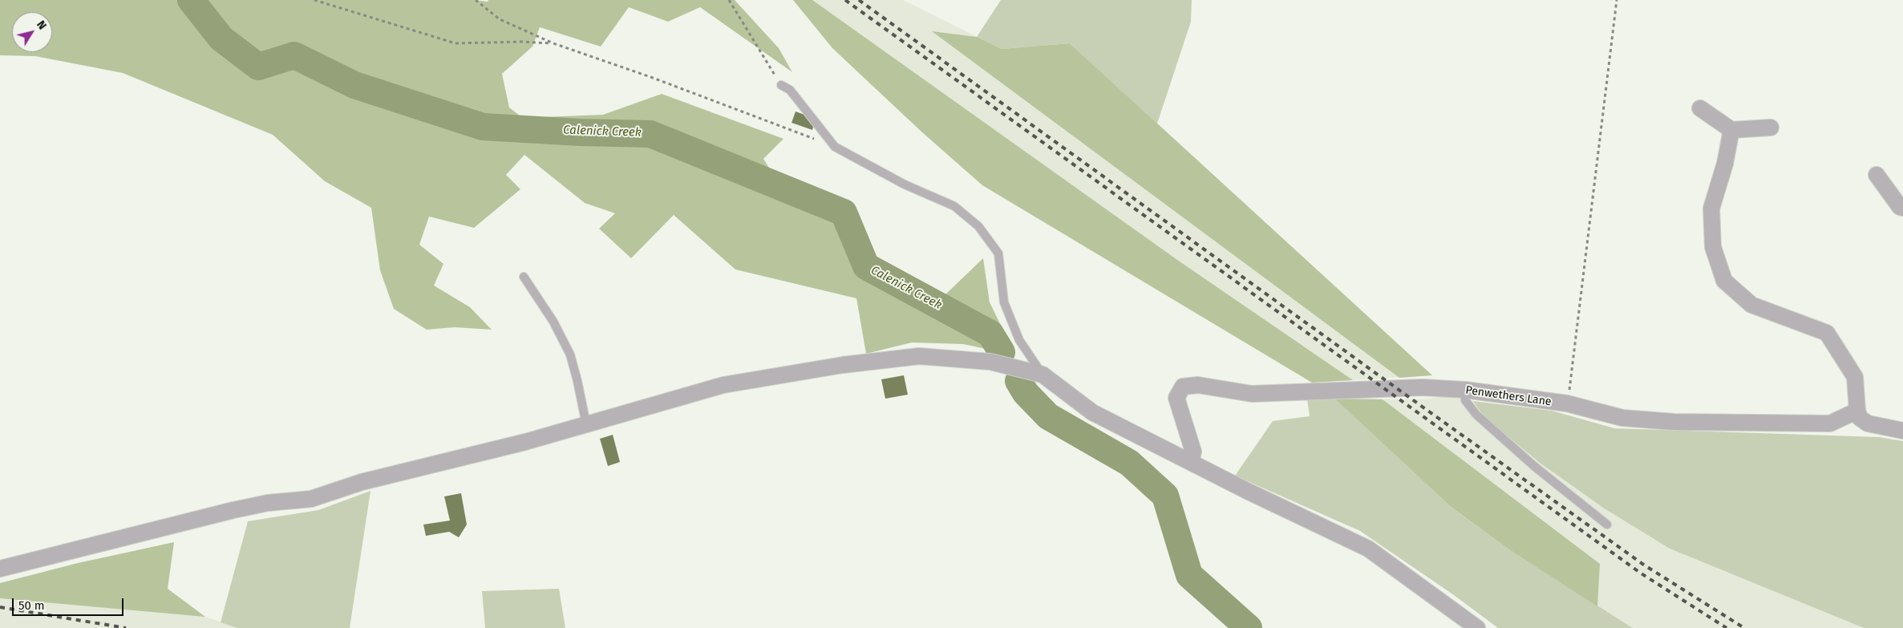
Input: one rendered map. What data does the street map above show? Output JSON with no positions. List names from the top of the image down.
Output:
{
  "streets": {
    "street": ["Penwethers Lane"]
  },
  "water": ["Calenick Creek"],
  "scale_bar": "50 m",
  "north": "top right"
}
